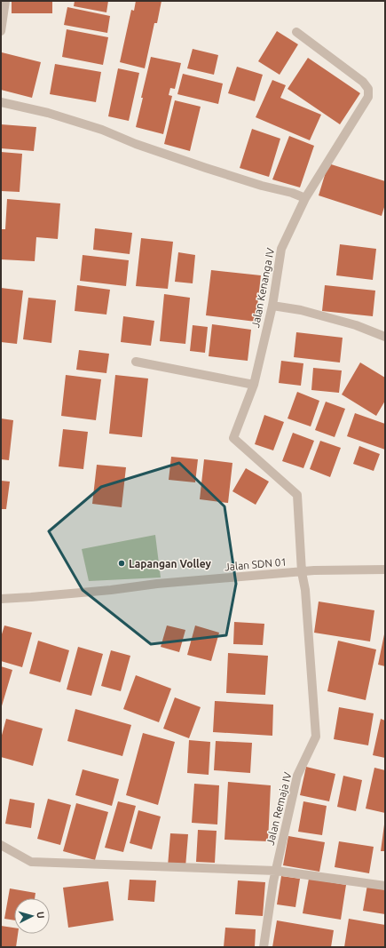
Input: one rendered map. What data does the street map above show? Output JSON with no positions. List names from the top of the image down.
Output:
{
  "streets": {
    "street": ["Jalan Kenanga IV", "Jalan SDN 01", "Jalan Remaja IV"]
  },
  "crossings": [
    ["Jalan Kenanga IV", "Jalan SDN 01"],
    ["Jalan Kenanga IV", "Jalan Remaja IV"],
    ["Jalan SDN 01", "Jalan Remaja IV"]
  ],
  "places": ["Lapangan Volley"],
  "north": "right"
}
